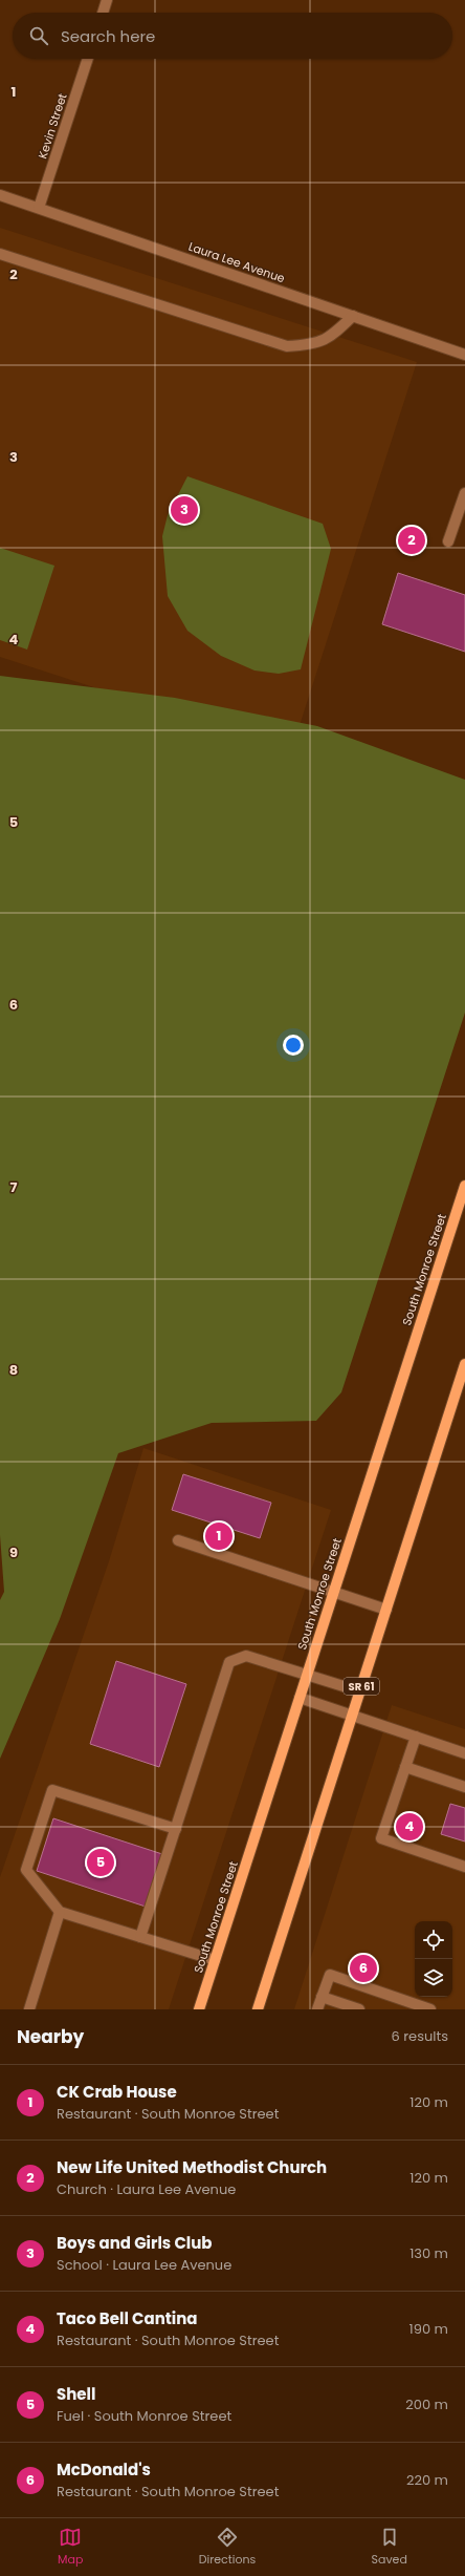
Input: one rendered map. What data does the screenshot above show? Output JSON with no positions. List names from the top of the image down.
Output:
{
  "streets": {
    "main road": ["South Monroe Street", "SR 61"],
    "street": ["Kevin Street", "Laura Lee Avenue"]
  },
  "crossings": [
    ["Kevin Street", "Laura Lee Avenue"]
  ],
  "page": {
    "search": "Search here",
    "pins": [
      "3",
      "2",
      "1",
      "4",
      "5",
      "6"
    ],
    "heading": ["Nearby", "6 results"],
    "list": [
      {
        "mark": "1",
        "name": "CK Crab House",
        "note": "Restaurant · South Monroe Street",
        "value": "120 m"
      },
      {
        "mark": "2",
        "name": "New Life United Methodist Church",
        "note": "Church · Laura Lee Avenue",
        "value": "120 m"
      },
      {
        "mark": "3",
        "name": "Boys and Girls Club",
        "note": "School · Laura Lee Avenue",
        "value": "130 m"
      },
      {
        "mark": "4",
        "name": "Taco Bell Cantina",
        "note": "Restaurant · South Monroe Street",
        "value": "190 m"
      },
      {
        "mark": "5",
        "name": "Shell",
        "note": "Fuel · South Monroe Street",
        "value": "200 m"
      },
      {
        "mark": "6",
        "name": "McDonald's",
        "note": "Restaurant · South Monroe Street",
        "value": "220 m"
      }
    ],
    "nav": ["Map", "Directions", "Saved"]
  },
  "grid": {
    "rows": [
      "1",
      "2",
      "3",
      "4",
      "5",
      "6",
      "7",
      "8",
      "9"
    ]
  }
}
